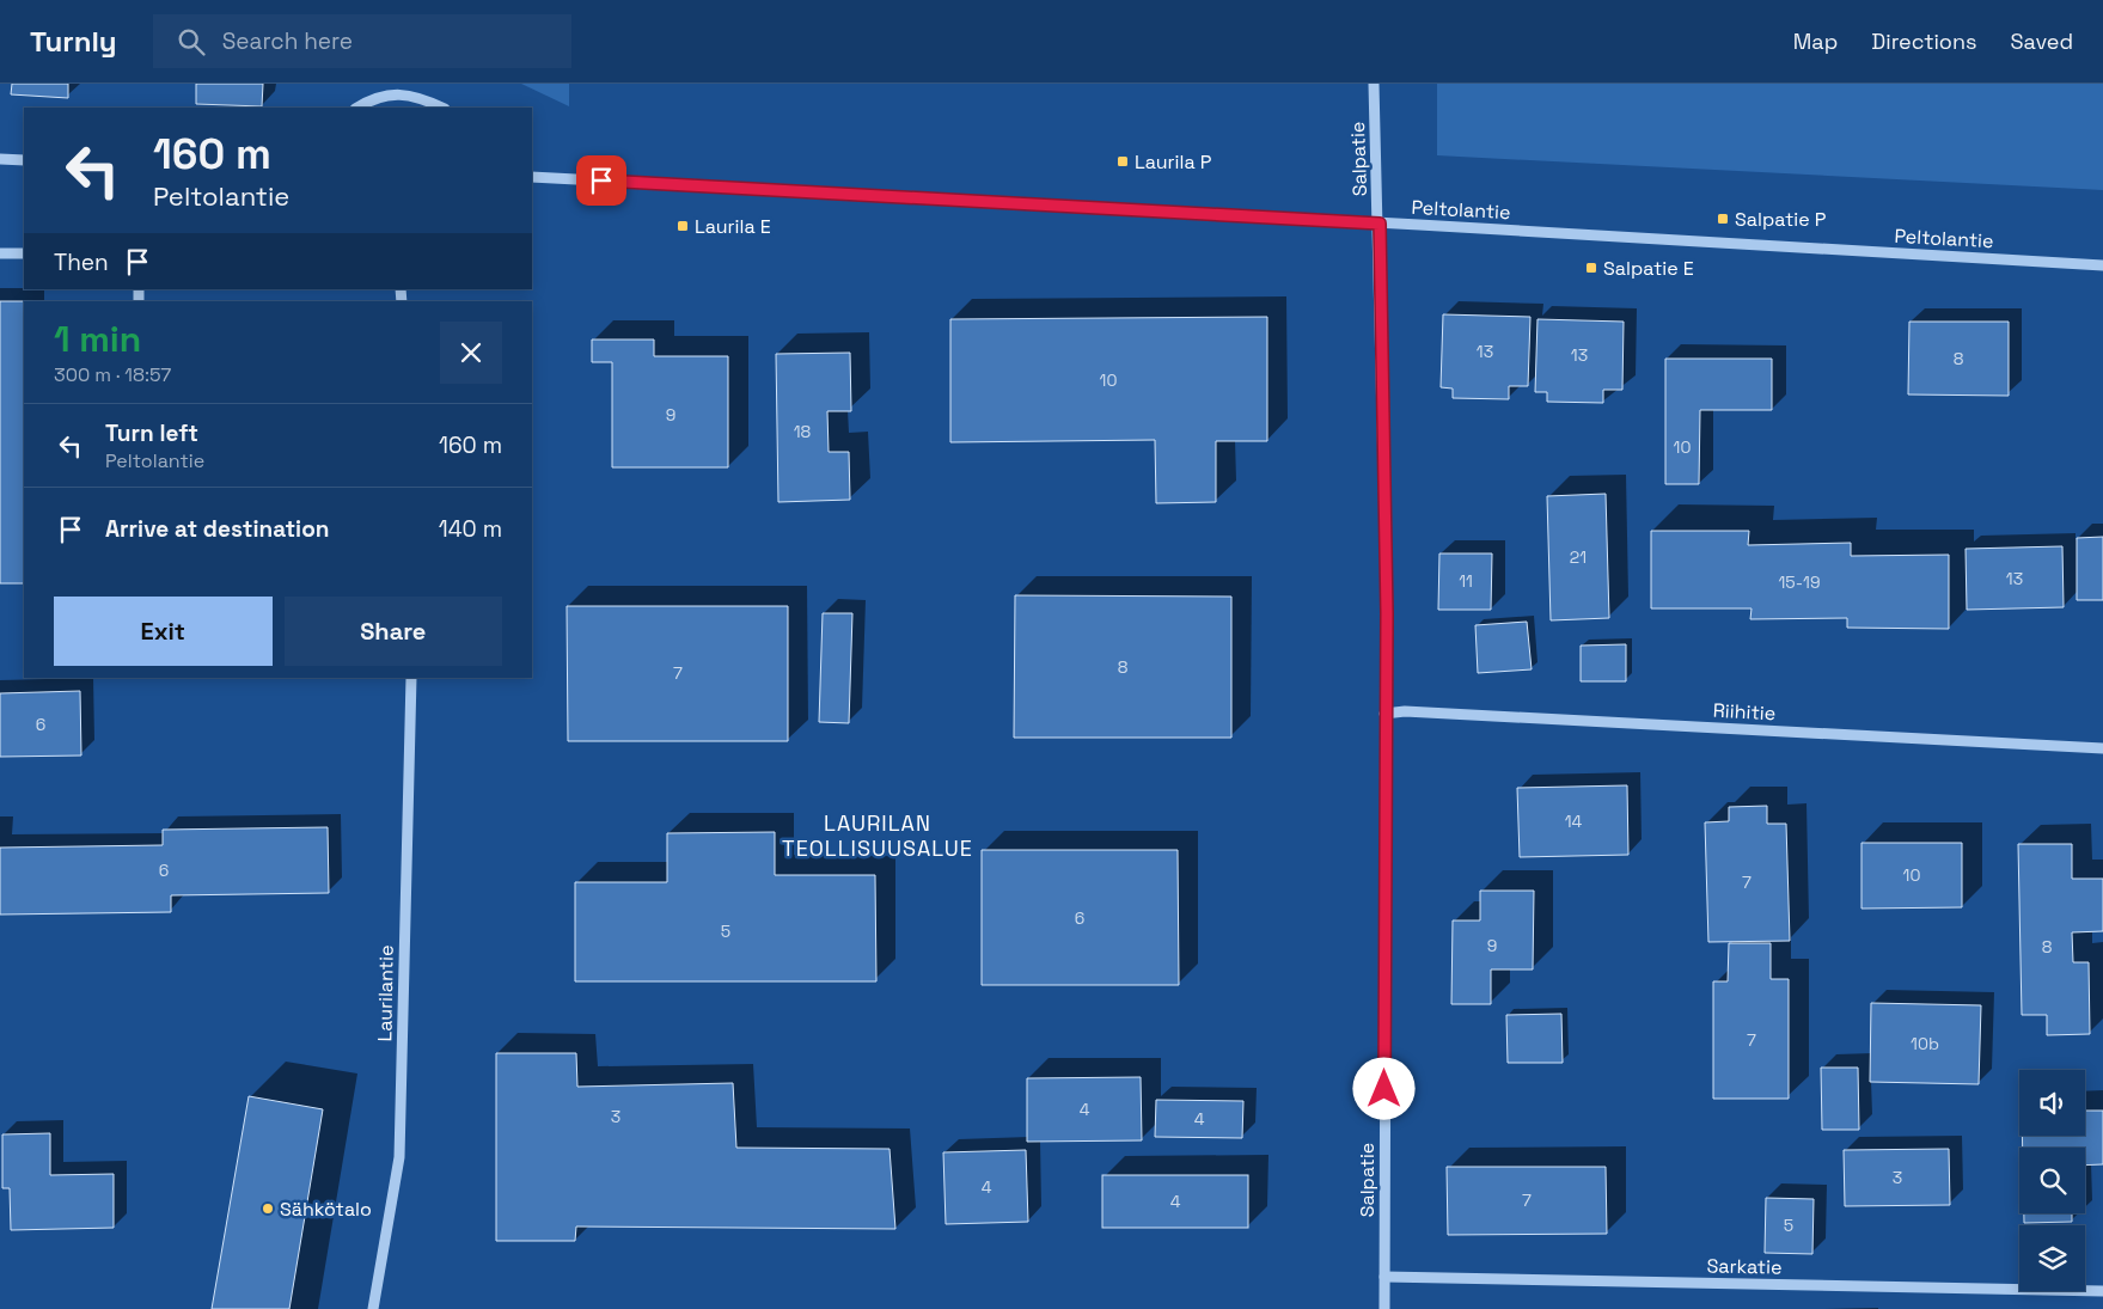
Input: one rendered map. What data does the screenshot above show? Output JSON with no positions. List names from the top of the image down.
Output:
{
  "streets": {
    "street": [
      "Salpatie",
      "Peltolantie",
      "Riihitie",
      "Laurilantie",
      "Sarkatie"
    ]
  },
  "crossings": [
    ["Salpatie", "Peltolantie"],
    ["Salpatie", "Riihitie"],
    ["Salpatie", "Sarkatie"]
  ],
  "districts": ["LAURILAN TEOLLISUUSALUE"],
  "places": {
    "transit": [
      "Laurila P",
      "Salpatie P",
      "Laurila E",
      "Salpatie E"
    ],
    "other": ["Sähkötalo"]
  },
  "house_numbers": [
    "13",
    "13",
    "8",
    "10",
    "9",
    "18",
    "10",
    "21",
    "13",
    "11",
    "15-19",
    "8",
    "7",
    "6",
    "14",
    "6",
    "10",
    "7",
    "6",
    "5",
    "9",
    "8",
    "7",
    "10b",
    "4",
    "3",
    "4",
    "3",
    "4",
    "7",
    "4",
    "5"
  ],
  "page": {
    "header": "Turnly",
    "search": "Search here",
    "nav": ["Map", "Directions", "Saved"],
    "turn": ["160 m", "Peltolantie"],
    "then": "Then",
    "heading": ["1 min", "300 m · 18:57"],
    "list": [
      {
        "name": "Turn left",
        "note": "Peltolantie",
        "value": "160 m"
      },
      {
        "name": "Arrive at destination",
        "value": "140 m"
      }
    ],
    "buttons": ["Exit", "Share"]
  }
}
